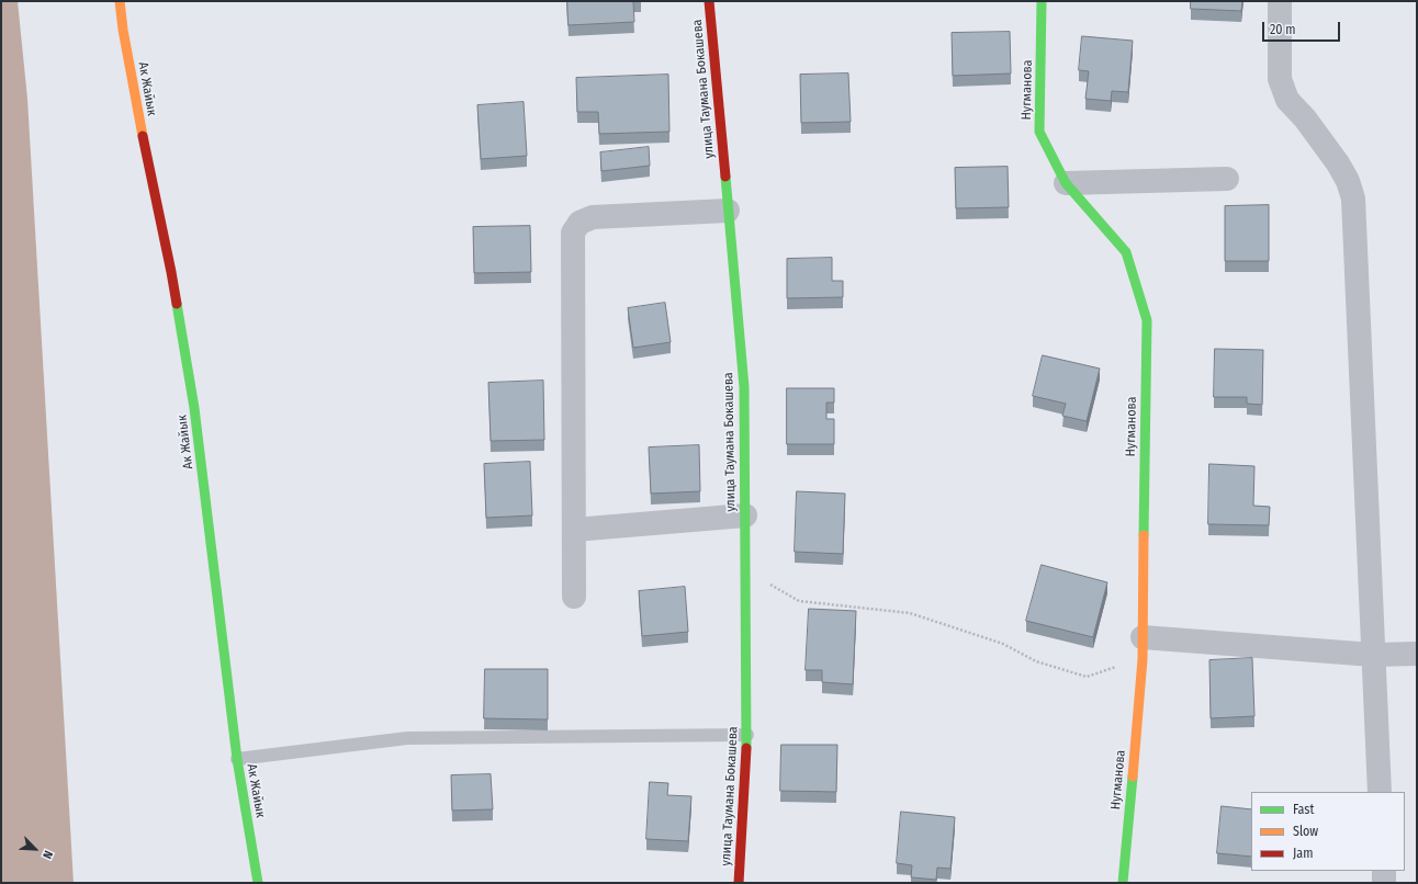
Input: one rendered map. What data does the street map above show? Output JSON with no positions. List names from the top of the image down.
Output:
{
  "streets": {
    "street": ["Ак Жайык", "улица Таумана Бокашева", "Нугманова"]
  },
  "legend": ["Fast", "Slow", "Jam"],
  "scale_bar": "20 m",
  "north": "bottom right"
}
